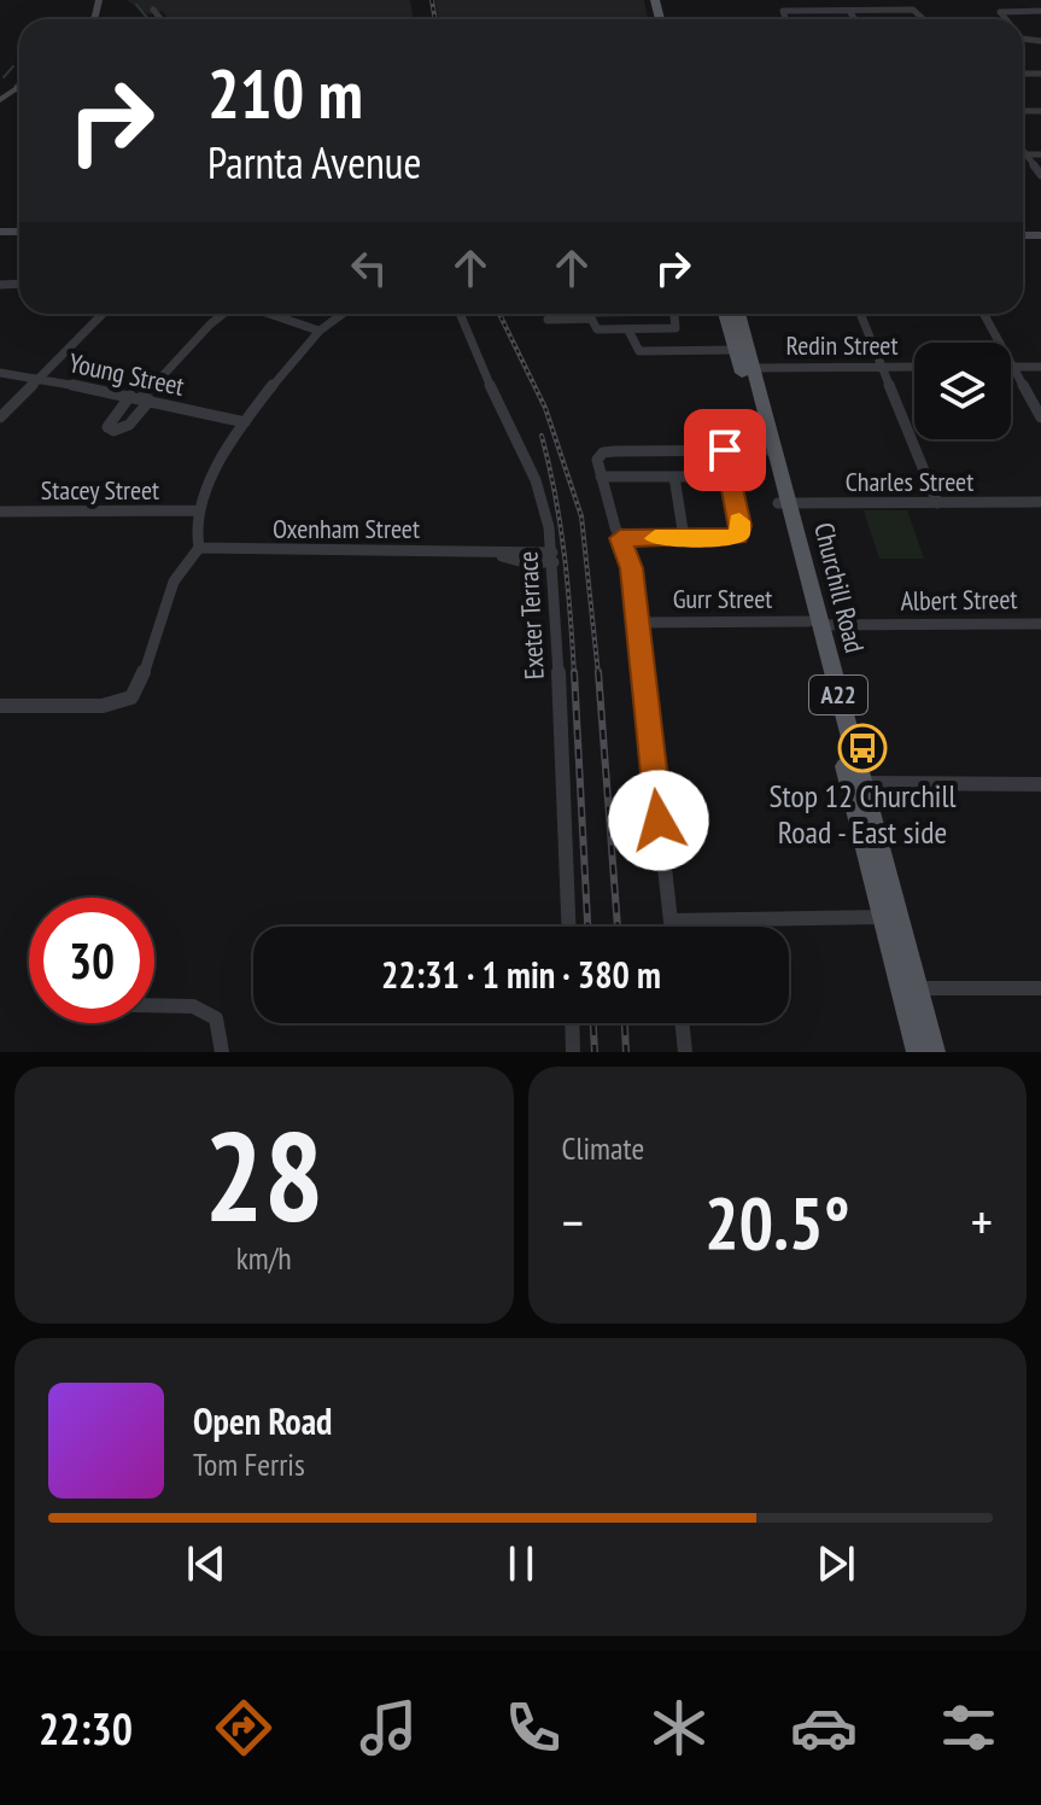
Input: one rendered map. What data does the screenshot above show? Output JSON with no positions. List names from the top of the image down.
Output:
{
  "streets": {
    "main road": ["Churchill Road", "A22"],
    "street": [
      "Redin Street",
      "Young Street",
      "Charles Street",
      "Stacey Street",
      "Oxenham Street",
      "Gurr Street",
      "Albert Street",
      "Exeter Terrace"
    ]
  },
  "crossings": [
    ["Redin Street", "Churchill Road"],
    ["Charles Street", "Churchill Road"],
    ["Oxenham Street", "Exeter Terrace"],
    ["Churchill Road", "Gurr Street"],
    ["Churchill Road", "Albert Street"],
    ["Gurr Street", "Albert Street"]
  ],
  "places": {
    "bus stop": ["Stop 12 Churchill Road - East side"]
  },
  "page": {
    "turn": ["210 m", "Parnta Avenue"],
    "limit": "30",
    "trip": "22:31 · 1 min · 380 m",
    "tile": [
      ["28", "km/h"],
      "Climate"
    ],
    "heat": ["−", "20.5°", "+"],
    "song": ["Open Road", "Tom Ferris"],
    "tabs": "22:30"
  }
}
